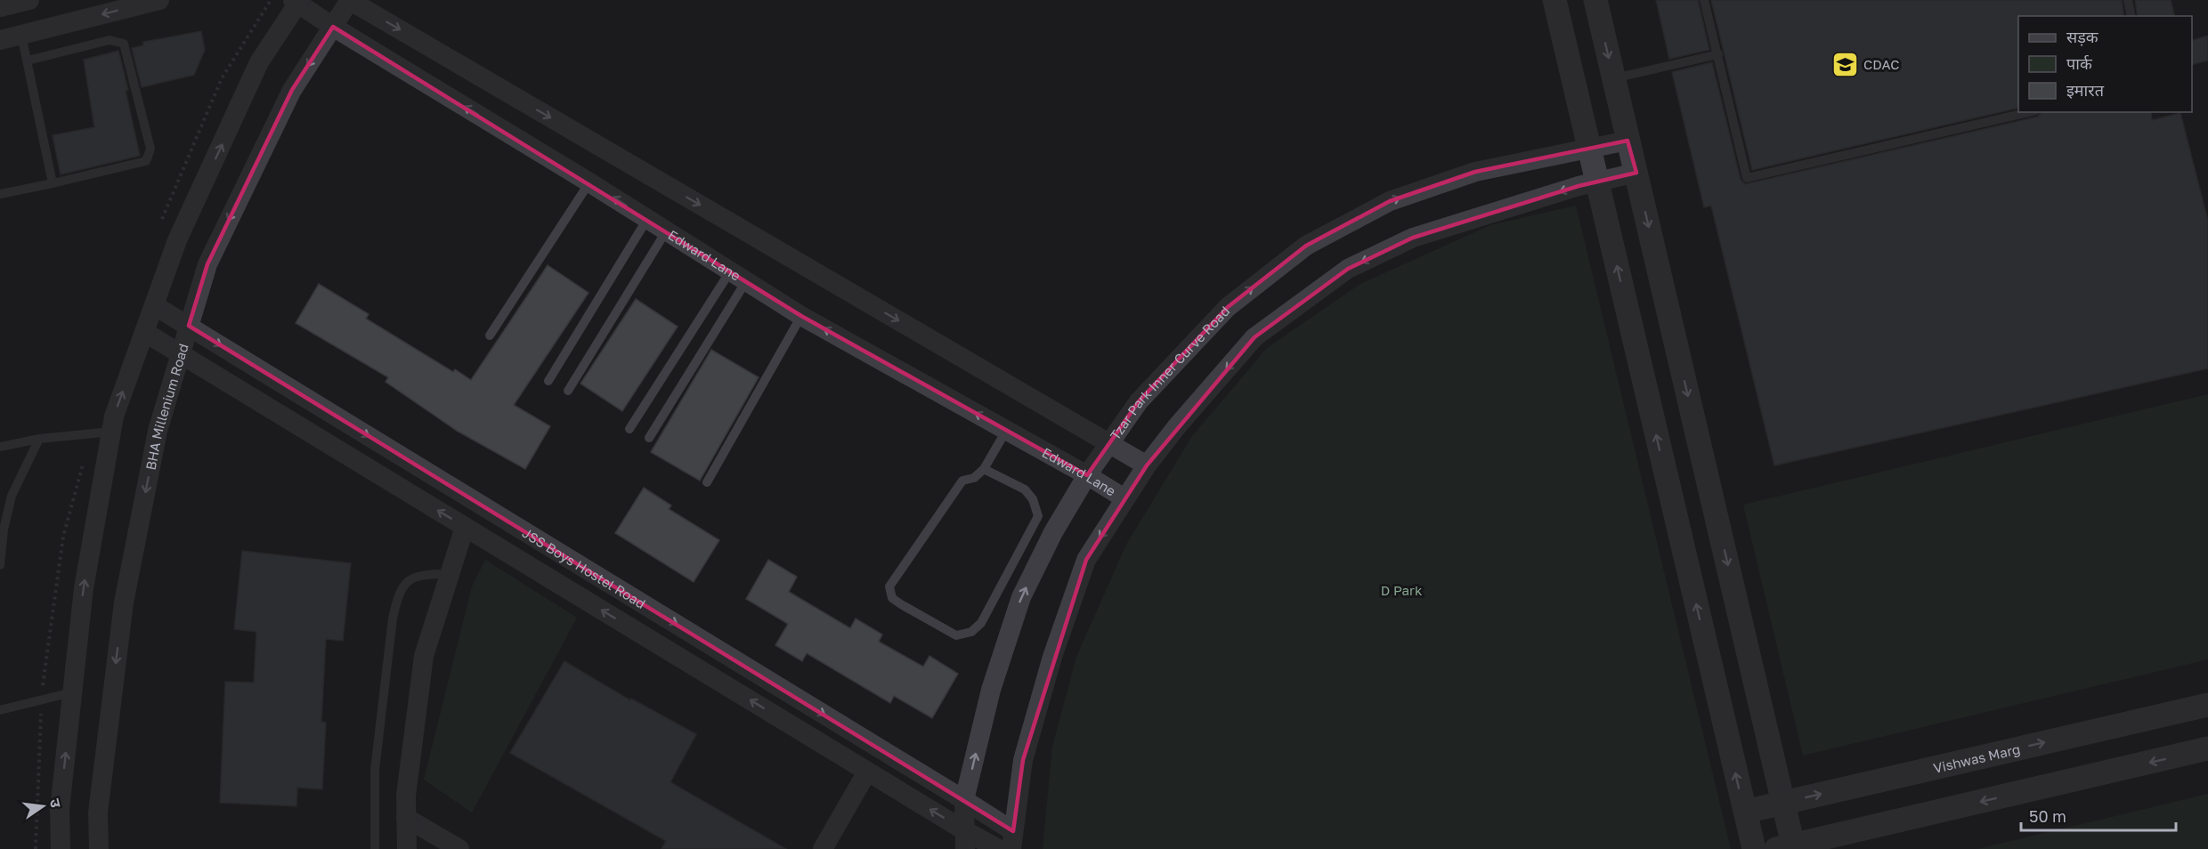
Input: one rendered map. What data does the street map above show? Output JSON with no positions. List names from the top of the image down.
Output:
{
  "streets": {
    "street": [
      "Edward Lane",
      "Tzar Park Inner Curve Road",
      "BHA Millenium Road",
      "JSS Boys Hostel Road",
      "Vishwas Marg"
    ]
  },
  "crossings": [
    ["Edward Lane", "Tzar Park Inner Curve Road"],
    ["Edward Lane", "BHA Millenium Road"],
    ["Tzar Park Inner Curve Road", "JSS Boys Hostel Road"],
    ["BHA Millenium Road", "JSS Boys Hostel Road"]
  ],
  "parks": ["D Park"],
  "places": {
    "school or university": ["CDAC"]
  },
  "legend": ["सड़क", "पार्क", "इमारत"],
  "scale_bar": "50 m",
  "north": "right"
}
